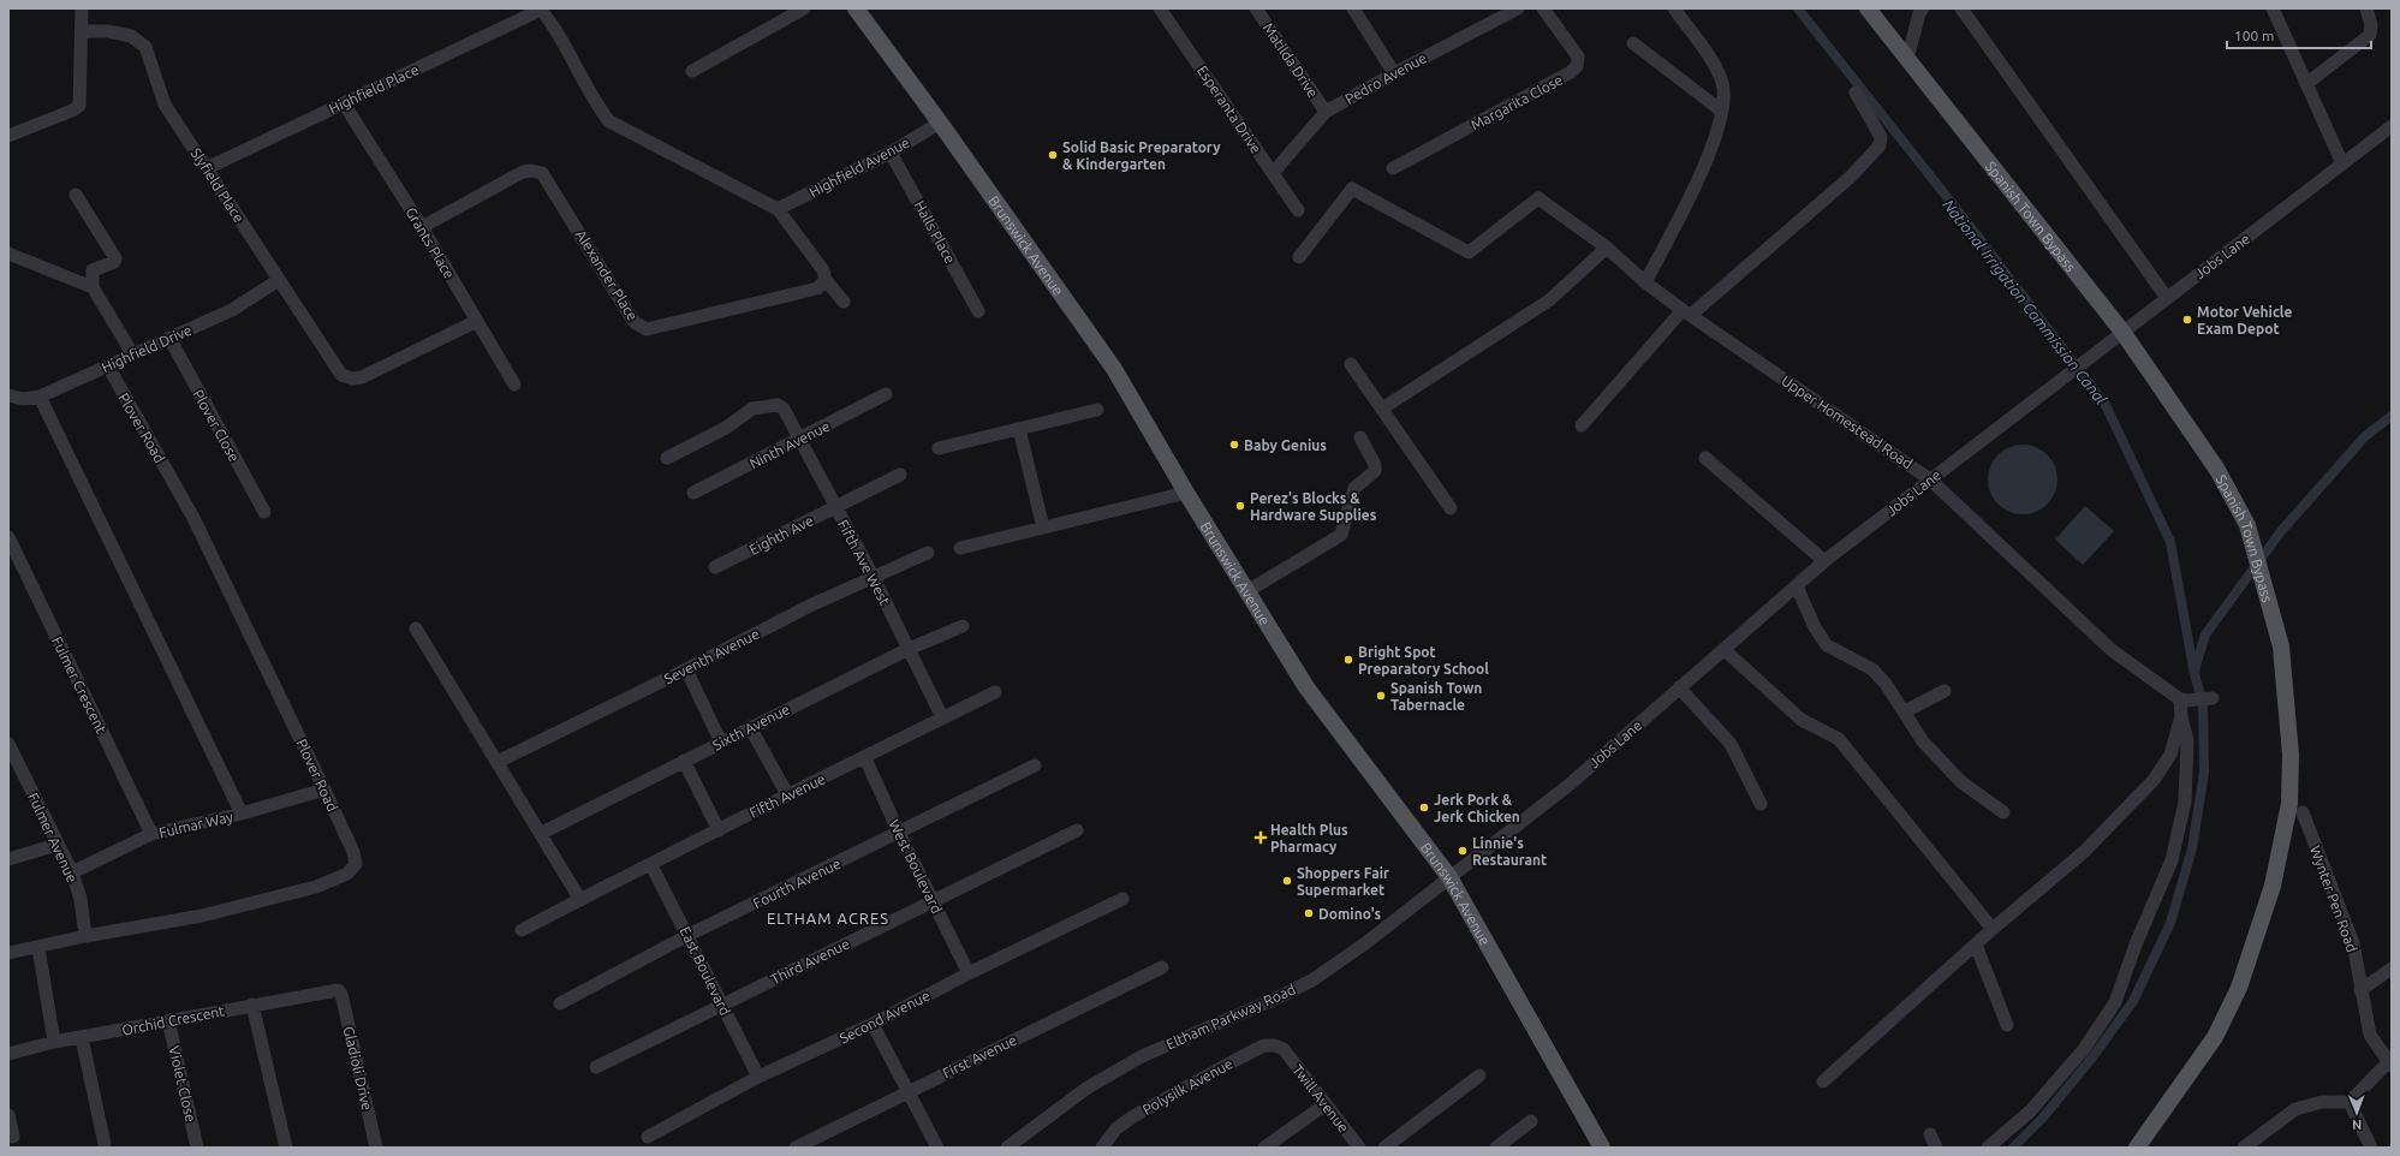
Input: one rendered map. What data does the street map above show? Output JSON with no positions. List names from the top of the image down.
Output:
{
  "streets": {
    "main road": ["Spanish Town Bypass", "Brunswick Avenue"],
    "street": [
      "Matilda Drive",
      "Pedro Avenue",
      "Highfield Place",
      "Margarita Close",
      "Esperanta Drive",
      "Highfield Avenue",
      "Slyfield Place",
      "Halls Place",
      "Grants Place",
      "Jobs Lane",
      "Alexander Place",
      "Highfield Drive",
      "Upper Homestead Road",
      "Plover Close",
      "Plover Road",
      "Ninth Avenue",
      "Eighth Ave",
      "Fifth Ave West",
      "Seventh Avenue",
      "Fulmer Crescent",
      "Sixth Avenue",
      "Fifth Avenue",
      "Fulmar Way",
      "Fulmer Avenue",
      "West Boulevard",
      "Fourth Avenue",
      "Wynter Pen Road",
      "Third Avenue",
      "East Boulevard",
      "Second Avenue",
      "Eltham Parkway Road",
      "Orchid Crescent",
      "First Avenue",
      "Gladioli Drive",
      "Violet Close",
      "Polysilk Avenue",
      "Twill Avenue"
    ]
  },
  "crossings": [
    ["Matilda Drive", "Pedro Avenue"],
    ["Pedro Avenue", "Esperanta Drive"],
    ["Highfield Place", "Slyfield Place"],
    ["Highfield Place", "Grants Place"],
    ["Highfield Avenue", "Halls Place"],
    ["Highfield Avenue", "Brunswick Avenue"],
    ["Slyfield Place", "Grants Place"],
    ["Slyfield Place", "Highfield Drive"],
    ["Spanish Town Bypass", "Jobs Lane"],
    ["Grants Place", "Alexander Place"],
    ["Brunswick Avenue", "Jobs Lane"],
    ["Brunswick Avenue", "Eltham Parkway Road"],
    ["Jobs Lane", "Upper Homestead Road"],
    ["Jobs Lane", "Eltham Parkway Road"],
    ["Highfield Drive", "Plover Close"],
    ["Highfield Drive", "Plover Road"],
    ["Plover Road", "Fulmar Way"],
    ["Plover Road", "Fulmer Avenue"],
    ["Ninth Avenue", "Fifth Ave West"],
    ["Eighth Ave", "Fifth Ave West"],
    ["Fifth Ave West", "Seventh Avenue"],
    ["Fifth Ave West", "Sixth Avenue"],
    ["Fifth Ave West", "Fifth Avenue"],
    ["Fulmer Crescent", "Fulmar Way"],
    ["Fifth Avenue", "West Boulevard"],
    ["Fifth Avenue", "East Boulevard"],
    ["Fulmar Way", "Fulmer Avenue"],
    ["West Boulevard", "Fourth Avenue"],
    ["West Boulevard", "Third Avenue"],
    ["West Boulevard", "Second Avenue"],
    ["Fourth Avenue", "East Boulevard"],
    ["Third Avenue", "East Boulevard"],
    ["East Boulevard", "Second Avenue"],
    ["Orchid Crescent", "Gladioli Drive"],
    ["Orchid Crescent", "Violet Close"],
    ["Polysilk Avenue", "Twill Avenue"]
  ],
  "districts": ["ELTHAM ACRES"],
  "water": ["National Irrigation Commission Canal"],
  "places": {
    "other": [
      "Solid Basic Preparatory & Kindergarten",
      "Motor Vehicle Exam Depot",
      "Baby Genius",
      "Perez's Blocks & Hardware Supplies",
      "Bright Spot Preparatory School",
      "Spanish Town Tabernacle",
      "Jerk Pork & Jerk Chicken",
      "Linnie's Restaurant",
      "Shoppers Fair Supermarket",
      "Domino's"
    ],
    "health": ["Health Plus Pharmacy"]
  },
  "scale_bar": "100 m",
  "north": "bottom"
}
